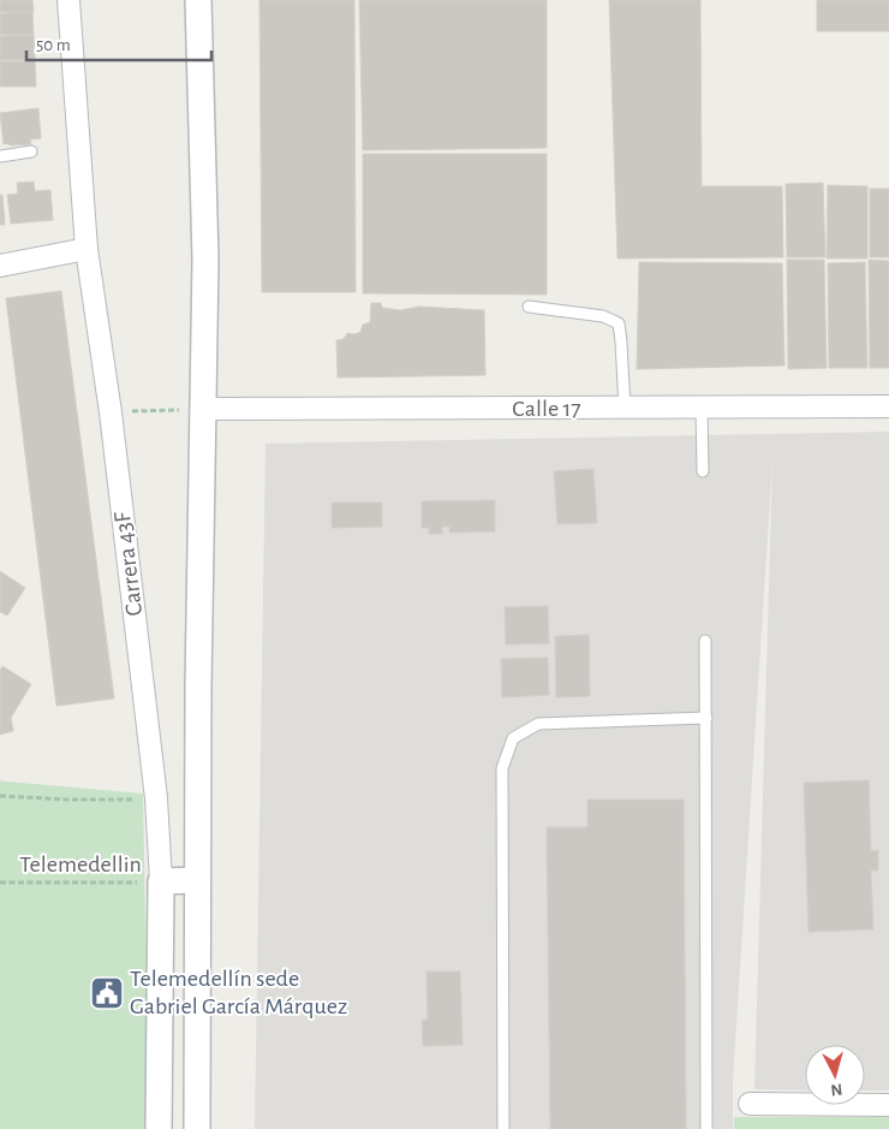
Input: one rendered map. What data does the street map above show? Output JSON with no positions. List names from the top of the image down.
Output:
{
  "streets": {
    "street": ["Calle 17", "Carrera 43F"],
    "path": ["Telemedellin"]
  },
  "crossings": [
    ["Carrera 43F", "Telemedellin"]
  ],
  "places": {
    "public building": ["Telemedellín sede Gabriel García Márquez"]
  },
  "scale_bar": "50 m",
  "north": "bottom"
}
